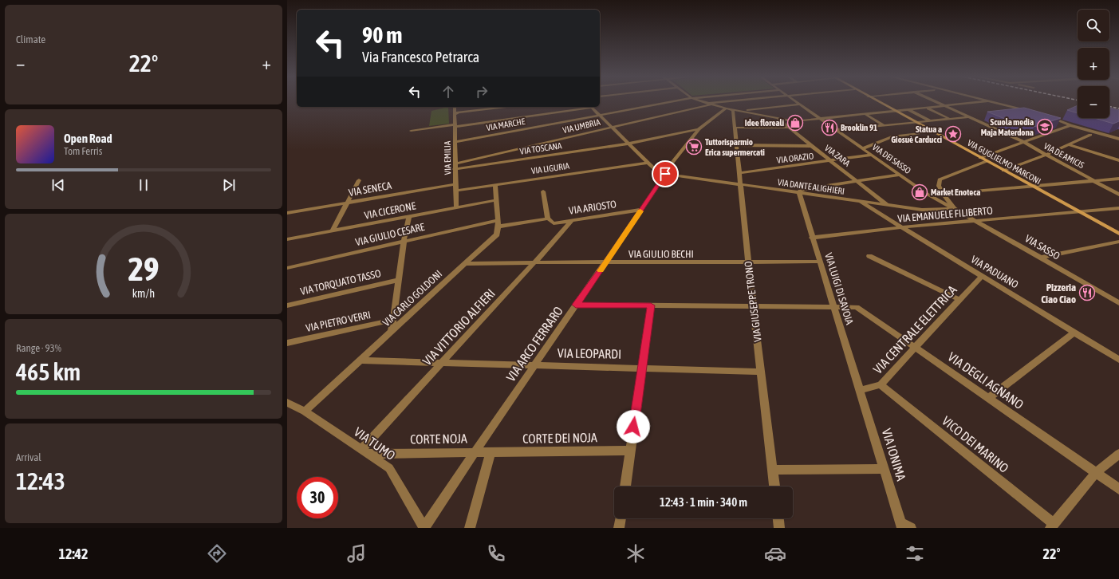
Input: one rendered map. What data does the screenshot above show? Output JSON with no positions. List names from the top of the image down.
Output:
{
  "streets": {
    "main road": ["VIA GUGLIELMO MARCONI"],
    "street": [
      "VIA MARCHE",
      "VIA UMBRIA",
      "VIA TOSCANA",
      "VIA ZARA",
      "VIA DE AMICIS",
      "VIA EMILIA",
      "VIA ORAZIO",
      "VIA DEI SASSO",
      "VIA LIGURIA",
      "VIA DANTE ALIGHIERI",
      "VIA SENECA",
      "VIA ARIOSTO",
      "VIA CICERONE",
      "VIA EMANUELE FILIBERTO",
      "VIA GIULIO CESARE",
      "VIA SASSO",
      "VIA GIULIO BECHI",
      "VIA PADUANO",
      "VIA TORQUATO TASSO",
      "VIA LUIGI DI SAVOIA",
      "VIA CARLO GOLDONI",
      "VIA GIUSEPPE TRONO",
      "VIA PIETRO VERRI",
      "VIA VITTORIO ALFIERI",
      "VIA CENTRALE ELETTRICA",
      "VIA ARCO FERRARO",
      "VIA LEOPARDI",
      "VIA DEGLI AGNANO",
      "CORTE DEI NOJA",
      "CORTE NOJA",
      "VIA TUMO",
      "VICO DEI MARINO",
      "VIA IONIMA"
    ]
  },
  "crossings": [
    ["VIA MARCHE", "VIA EMILIA"],
    ["VIA UMBRIA", "VIA EMILIA"],
    ["VIA TOSCANA", "VIA EMILIA"],
    ["VIA TOSCANA", "VIA ARCO FERRARO"],
    ["VIA ZARA", "VIA ORAZIO"],
    ["VIA ZARA", "VIA DANTE ALIGHIERI"],
    ["VIA EMILIA", "VIA LIGURIA"],
    ["VIA EMILIA", "VIA SENECA"],
    ["VIA EMILIA", "VIA CICERONE"],
    ["VIA ORAZIO", "VIA DEI SASSO"],
    ["VIA ORAZIO", "VIA GIUSEPPE TRONO"],
    ["VIA DEI SASSO", "VIA DANTE ALIGHIERI"],
    ["VIA DEI SASSO", "VIA SASSO"],
    ["VIA GUGLIELMO MARCONI", "VIA EMANUELE FILIBERTO"],
    ["VIA DANTE ALIGHIERI", "VIA SASSO"],
    ["VIA DANTE ALIGHIERI", "VIA PADUANO"],
    ["VIA DANTE ALIGHIERI", "VIA LUIGI DI SAVOIA"],
    ["VIA DANTE ALIGHIERI", "VIA GIUSEPPE TRONO"],
    ["VIA DANTE ALIGHIERI", "VIA ARCO FERRARO"],
    ["VIA ARIOSTO", "VIA GIULIO CESARE"],
    ["VIA ARIOSTO", "VIA VITTORIO ALFIERI"],
    ["VIA ARIOSTO", "VIA ARCO FERRARO"],
    ["VIA EMANUELE FILIBERTO", "VIA SASSO"],
    ["VIA EMANUELE FILIBERTO", "VIA PADUANO"],
    ["VIA EMANUELE FILIBERTO", "VIA LUIGI DI SAVOIA"],
    ["VIA GIULIO CESARE", "VIA CARLO GOLDONI"],
    ["VIA GIULIO BECHI", "VIA LUIGI DI SAVOIA"],
    ["VIA GIULIO BECHI", "VIA CARLO GOLDONI"],
    ["VIA GIULIO BECHI", "VIA GIUSEPPE TRONO"],
    ["VIA GIULIO BECHI", "VIA VITTORIO ALFIERI"],
    ["VIA GIULIO BECHI", "VIA ARCO FERRARO"],
    ["VIA PADUANO", "VIA CENTRALE ELETTRICA"],
    ["VIA LUIGI DI SAVOIA", "VIA CENTRALE ELETTRICA"],
    ["VIA LUIGI DI SAVOIA", "VIA DEGLI AGNANO"],
    ["VIA LUIGI DI SAVOIA", "VIA IONIMA"],
    ["VIA CARLO GOLDONI", "VIA LEOPARDI"],
    ["VIA CARLO GOLDONI", "VIA TUMO"],
    ["VIA GIUSEPPE TRONO", "VIA LEOPARDI"],
    ["VIA GIUSEPPE TRONO", "VIA DEGLI AGNANO"],
    ["VIA VITTORIO ALFIERI", "VIA LEOPARDI"],
    ["VIA VITTORIO ALFIERI", "CORTE NOJA"],
    ["VIA VITTORIO ALFIERI", "VIA TUMO"],
    ["VIA CENTRALE ELETTRICA", "VIA DEGLI AGNANO"],
    ["VIA CENTRALE ELETTRICA", "VICO DEI MARINO"],
    ["VIA CENTRALE ELETTRICA", "VIA IONIMA"],
    ["VIA ARCO FERRARO", "VIA LEOPARDI"],
    ["VIA ARCO FERRARO", "VIA DEGLI AGNANO"],
    ["VIA ARCO FERRARO", "CORTE NOJA"],
    ["VIA ARCO FERRARO", "VIA TUMO"],
    ["CORTE DEI NOJA", "CORTE NOJA"],
    ["CORTE NOJA", "VIA TUMO"]
  ],
  "places": {
    "shop": ["Idee floreali", "Market Enoteca"],
    "school or university": ["Scuola media Maja Materdona"],
    "restaurant": ["Brooklin 91", "Pizzeria Ciao Ciao"],
    "place": ["Statua a Giosuè Carducci"],
    "supermarket": ["Tuttorisparmio Erica supermercati"]
  },
  "page": {
    "tile": [
      "Climate",
      ["Range · 93%", "465 km"],
      ["Arrival", "12:43"]
    ],
    "map_buttons": ["+", "−"],
    "turn": ["90 m", "Via Francesco Petrarca"],
    "heat": ["−", "22°", "+"],
    "song": ["Open Road", "Tom Ferris"],
    "limit": "30",
    "trip": "12:43 · 1 min · 340 m",
    "tabs": ["12:42", "22°"],
    "gauge": ["29", "km/h"]
  }
}
